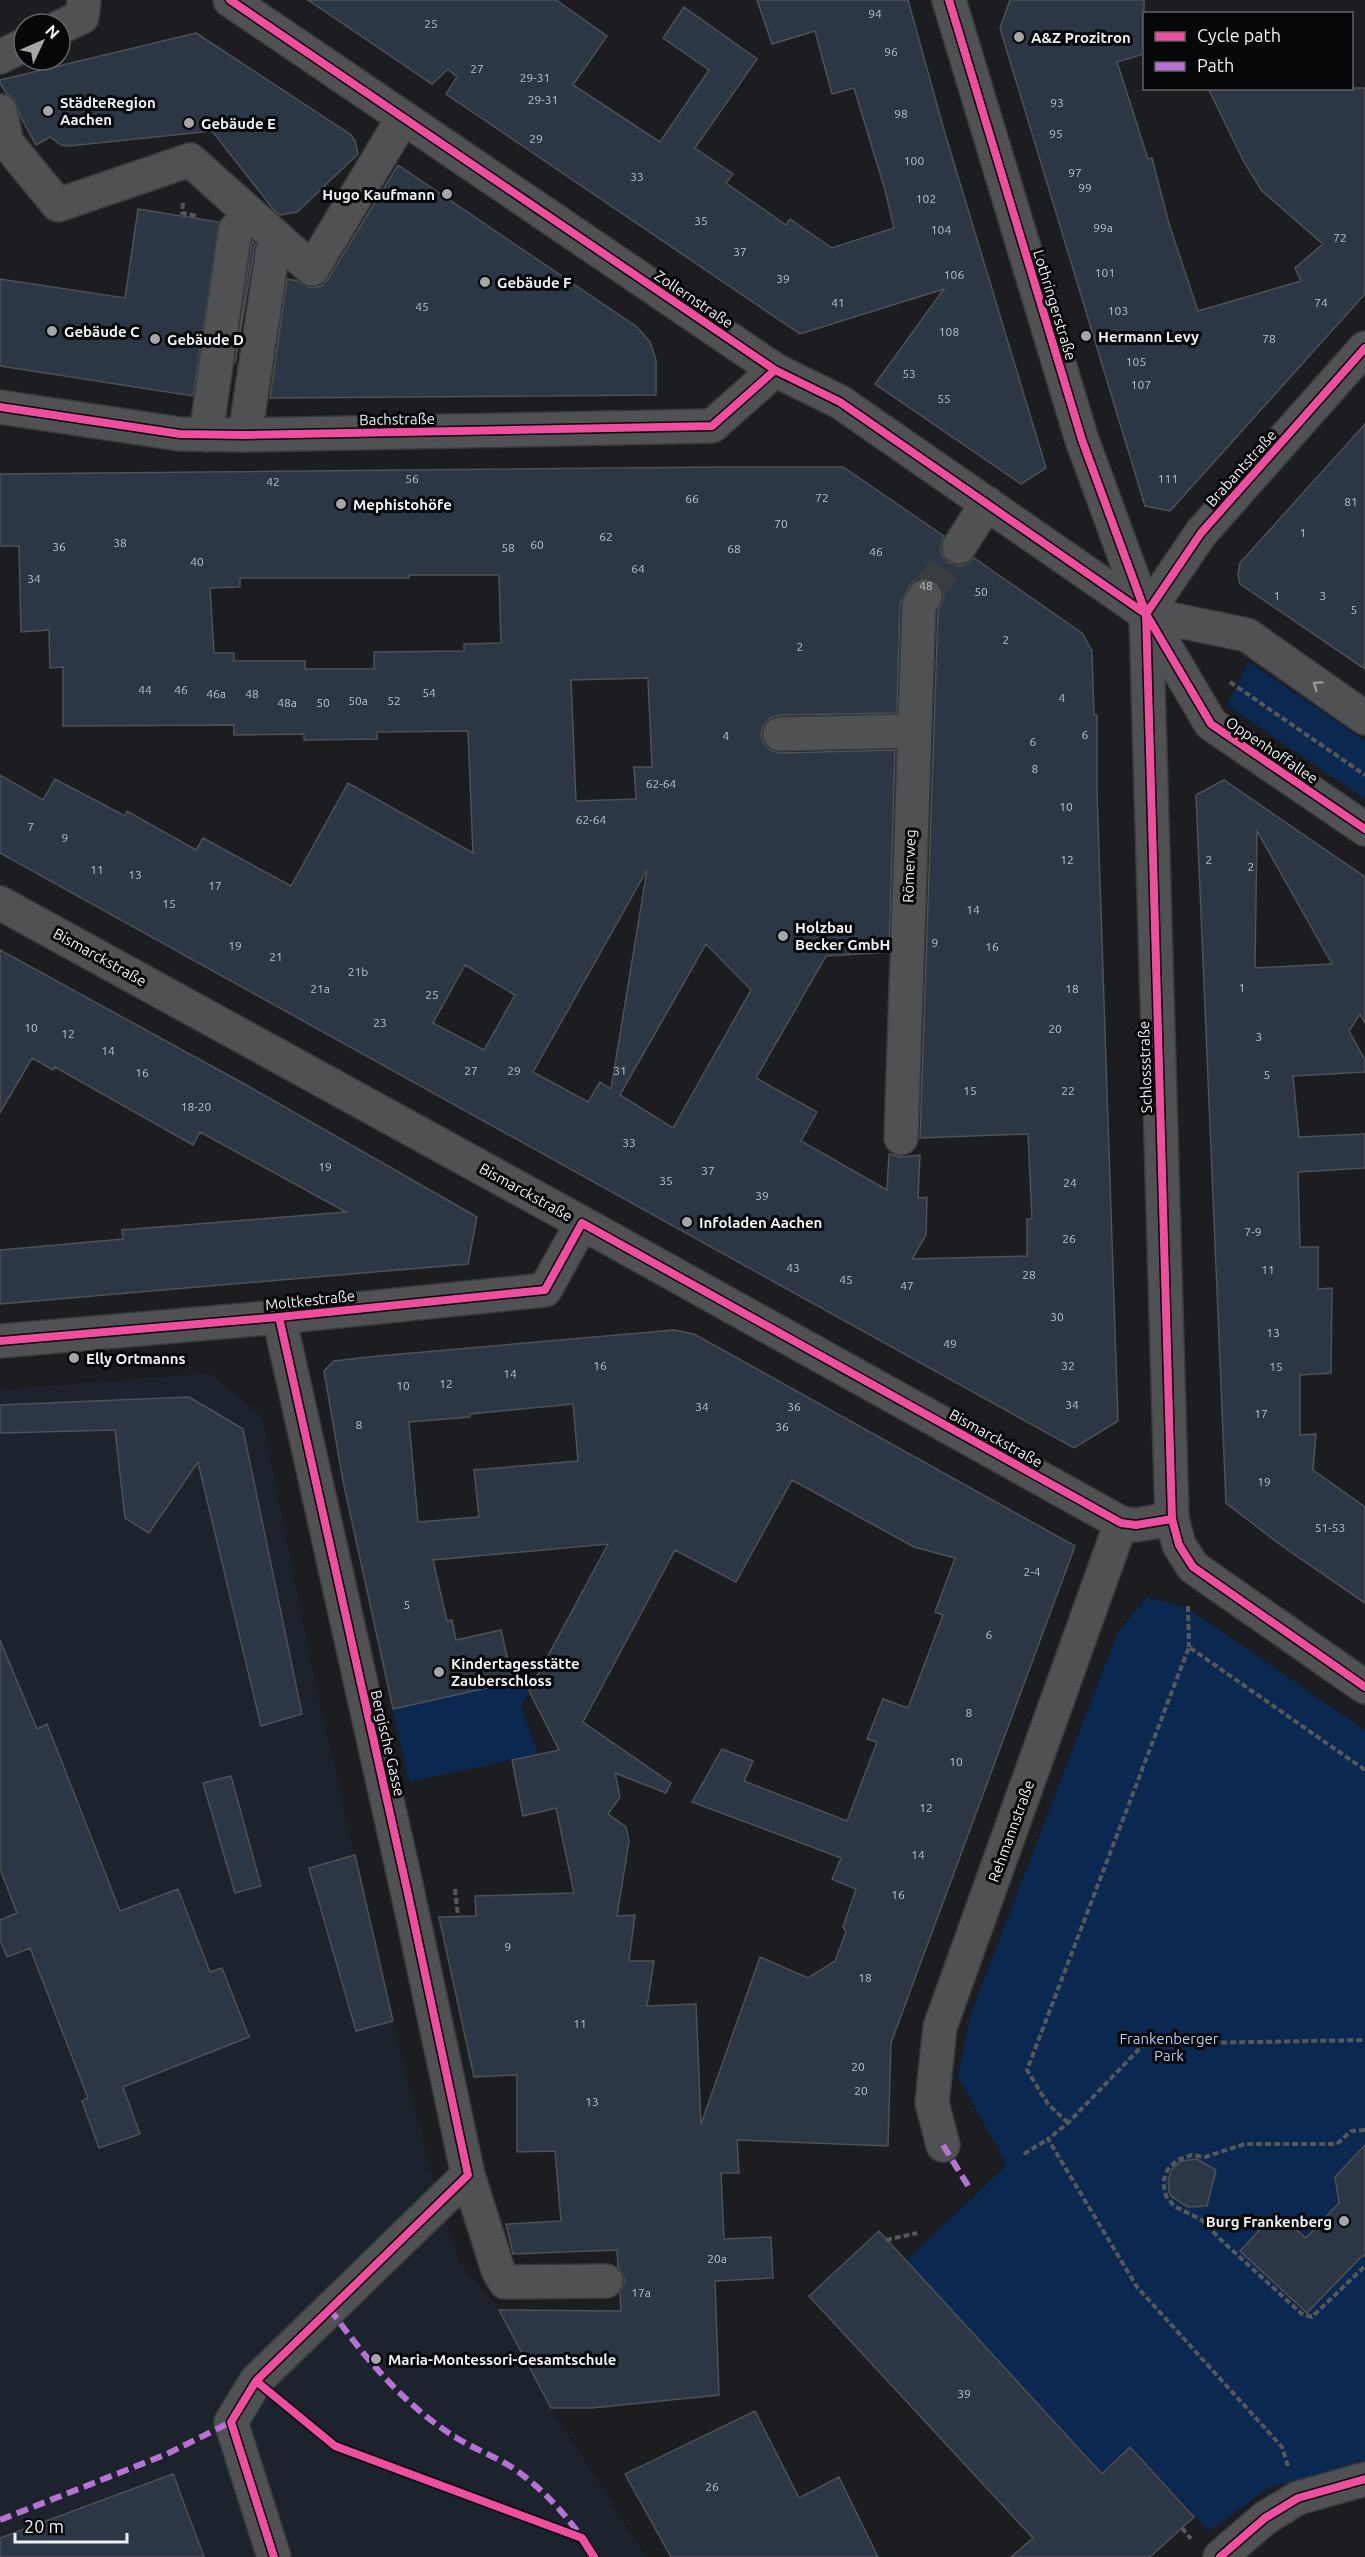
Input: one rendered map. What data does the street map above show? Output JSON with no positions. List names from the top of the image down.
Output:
{
  "streets": {
    "street": [
      "Zollernstraße",
      "Lothringerstraße",
      "Bachstraße",
      "Brabantstraße",
      "Oppenhoffallee",
      "Römerweg",
      "Bismarckstraße",
      "Schlossstraße",
      "Moltkestraße",
      "Bergische Gasse",
      "Rehmannstraße"
    ]
  },
  "crossings": [
    ["Zollernstraße", "Lothringerstraße"],
    ["Zollernstraße", "Bachstraße"],
    ["Zollernstraße", "Brabantstraße"],
    ["Zollernstraße", "Oppenhoffallee"],
    ["Zollernstraße", "Schlossstraße"],
    ["Lothringerstraße", "Brabantstraße"],
    ["Lothringerstraße", "Oppenhoffallee"],
    ["Lothringerstraße", "Schlossstraße"],
    ["Brabantstraße", "Oppenhoffallee"],
    ["Brabantstraße", "Schlossstraße"],
    ["Oppenhoffallee", "Schlossstraße"],
    ["Bismarckstraße", "Schlossstraße"],
    ["Bismarckstraße", "Moltkestraße"],
    ["Bismarckstraße", "Rehmannstraße"],
    ["Moltkestraße", "Bergische Gasse"]
  ],
  "parks": ["Frankenberger Park"],
  "places": [
    "A&Z Prozitron",
    "StädteRegion Aachen",
    "Gebäude E",
    "Hugo Kaufmann",
    "Gebäude F",
    "Gebäude C",
    "Hermann Levy",
    "Gebäude D",
    "Mephistohöfe",
    "Holzbau Becker GmbH",
    "Infoladen Aachen",
    "Elly Ortmanns",
    "Kindertagesstätte Zauberschloss",
    "Burg Frankenberg",
    "Maria-Montessori-Gesamtschule"
  ],
  "house_numbers": [
    "94",
    "25",
    "96",
    "27",
    "29-31",
    "29-31",
    "93",
    "98",
    "95",
    "29",
    "100",
    "97",
    "33",
    "99",
    "102",
    "35",
    "99a",
    "104",
    "72",
    "37",
    "101",
    "106",
    "39",
    "41",
    "74",
    "45",
    "103",
    "108",
    "78",
    "105",
    "53",
    "107",
    "55",
    "56",
    "111",
    "42",
    "72",
    "66",
    "81",
    "70",
    "1",
    "62",
    "38",
    "60",
    "36",
    "58",
    "68",
    "46",
    "40",
    "64",
    "34",
    "48",
    "50",
    "1",
    "3",
    "5",
    "2",
    "2",
    "44",
    "46",
    "54",
    "46a",
    "48",
    "4",
    "50a",
    "52",
    "48a",
    "50",
    "6",
    "4",
    "6",
    "8",
    "62-64",
    "10",
    "62-64",
    "7",
    "9",
    "12",
    "2",
    "2",
    "11",
    "13",
    "17",
    "15",
    "14",
    "9",
    "19",
    "16",
    "21",
    "21b",
    "1",
    "21a",
    "18",
    "25",
    "23",
    "10",
    "20",
    "12",
    "3",
    "14",
    "27",
    "29",
    "31",
    "16",
    "5",
    "15",
    "22",
    "18-20",
    "33",
    "19",
    "37",
    "35",
    "24",
    "39",
    "7-9",
    "26",
    "43",
    "11",
    "28",
    "45",
    "47",
    "30",
    "13",
    "49",
    "16",
    "32",
    "15",
    "14",
    "12",
    "10",
    "34",
    "34",
    "36",
    "17",
    "8",
    "36",
    "19",
    "51-53",
    "2-4",
    "5",
    "6",
    "8",
    "10",
    "12",
    "14",
    "16",
    "9",
    "18",
    "11",
    "20",
    "20",
    "13",
    "20a",
    "17a",
    "39",
    "26"
  ],
  "legend": ["Cycle path", "Path"],
  "scale_bar": "20 m",
  "north": "top right"
}
